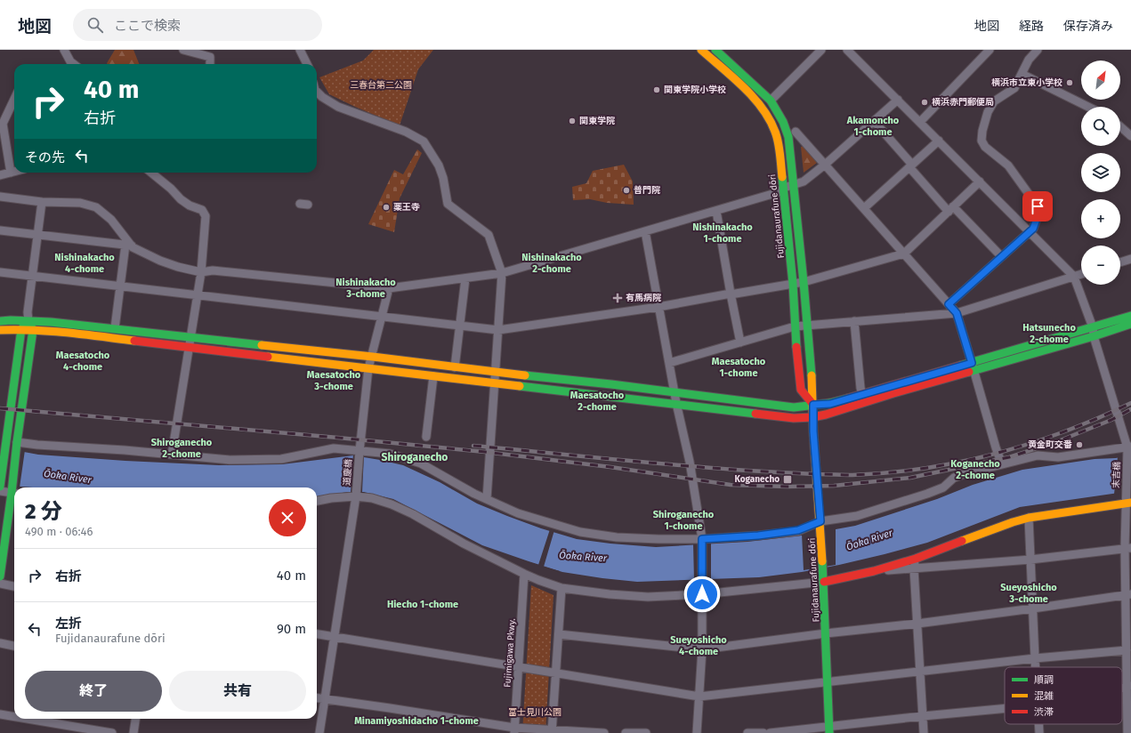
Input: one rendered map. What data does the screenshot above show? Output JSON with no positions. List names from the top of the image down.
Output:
{
  "streets": {
    "main road": ["Fujidanaurafune dōri"],
    "street": ["道慶橋", "末吉橋", "Fujimigawa Pkwy."]
  },
  "districts": [
    "Akamoncho 1-chome",
    "Nishinakacho 1-chome",
    "Nishinakacho 4-chome",
    "Nishinakacho 2-chome",
    "Nishinakacho 3-chome",
    "Hatsunecho 2-chome",
    "Maesatocho 4-chome",
    "Maesatocho 1-chome",
    "Maesatocho 3-chome",
    "Maesatocho 2-chome",
    "Shiroganecho 2-chome",
    "Shiroganecho",
    "Koganecho 2-chome",
    "Shiroganecho 1-chome",
    "Sueyoshicho 3-chome",
    "Hiecho 1-chome",
    "Sueyoshicho 4-chome",
    "Minamiyoshidacho 1-chome"
  ],
  "water": ["Ōoka River"],
  "parks": ["三春台第二公園", "富士見川公園"],
  "places": {
    "other": [
      "横浜市立東小学校",
      "関東学院小学校",
      "横浜赤門郵便局",
      "関東学院",
      "普門院",
      "薬王寺",
      "黄金町交番"
    ],
    "health": ["有馬病院"],
    "transit": ["Koganecho"]
  },
  "legend": ["順調", "混雑", "渋滞"],
  "north": "top right",
  "page": {
    "header": "地図",
    "search": "ここで検索",
    "nav": ["地図", "経路", "保存済み"],
    "map_buttons": ["+", "−"],
    "turn": ["40 m", "右折"],
    "then": "その先",
    "heading": ["2 分", "490 m · 06:46"],
    "list": [
      {
        "name": "右折",
        "value": "40 m"
      },
      {
        "name": "左折",
        "note": "Fujidanaurafune dōri",
        "value": "90 m"
      }
    ],
    "buttons": ["終了", "共有"]
  }
}
